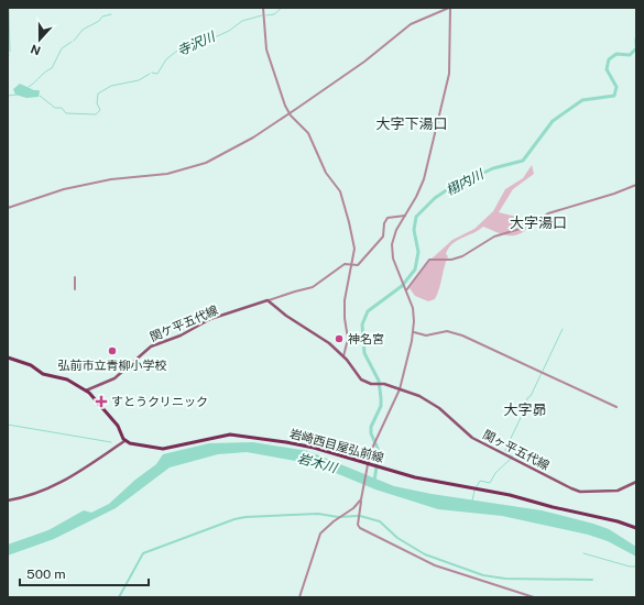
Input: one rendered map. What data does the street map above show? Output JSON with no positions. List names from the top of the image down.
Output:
{
  "streets": {
    "main road": ["関ケ平五代線", "岩崎西目屋弘前線", "関ヶ平五代線"]
  },
  "districts": ["大字下湯口", "大字湯口", "大字昴"],
  "water": ["寺沢川", "栩内川", "岩木川"],
  "places": {
    "other": ["神名宮", "弘前市立青柳小学校"],
    "health": ["すとうクリニック"]
  },
  "scale_bar": "500 m",
  "north": "bottom"
}
